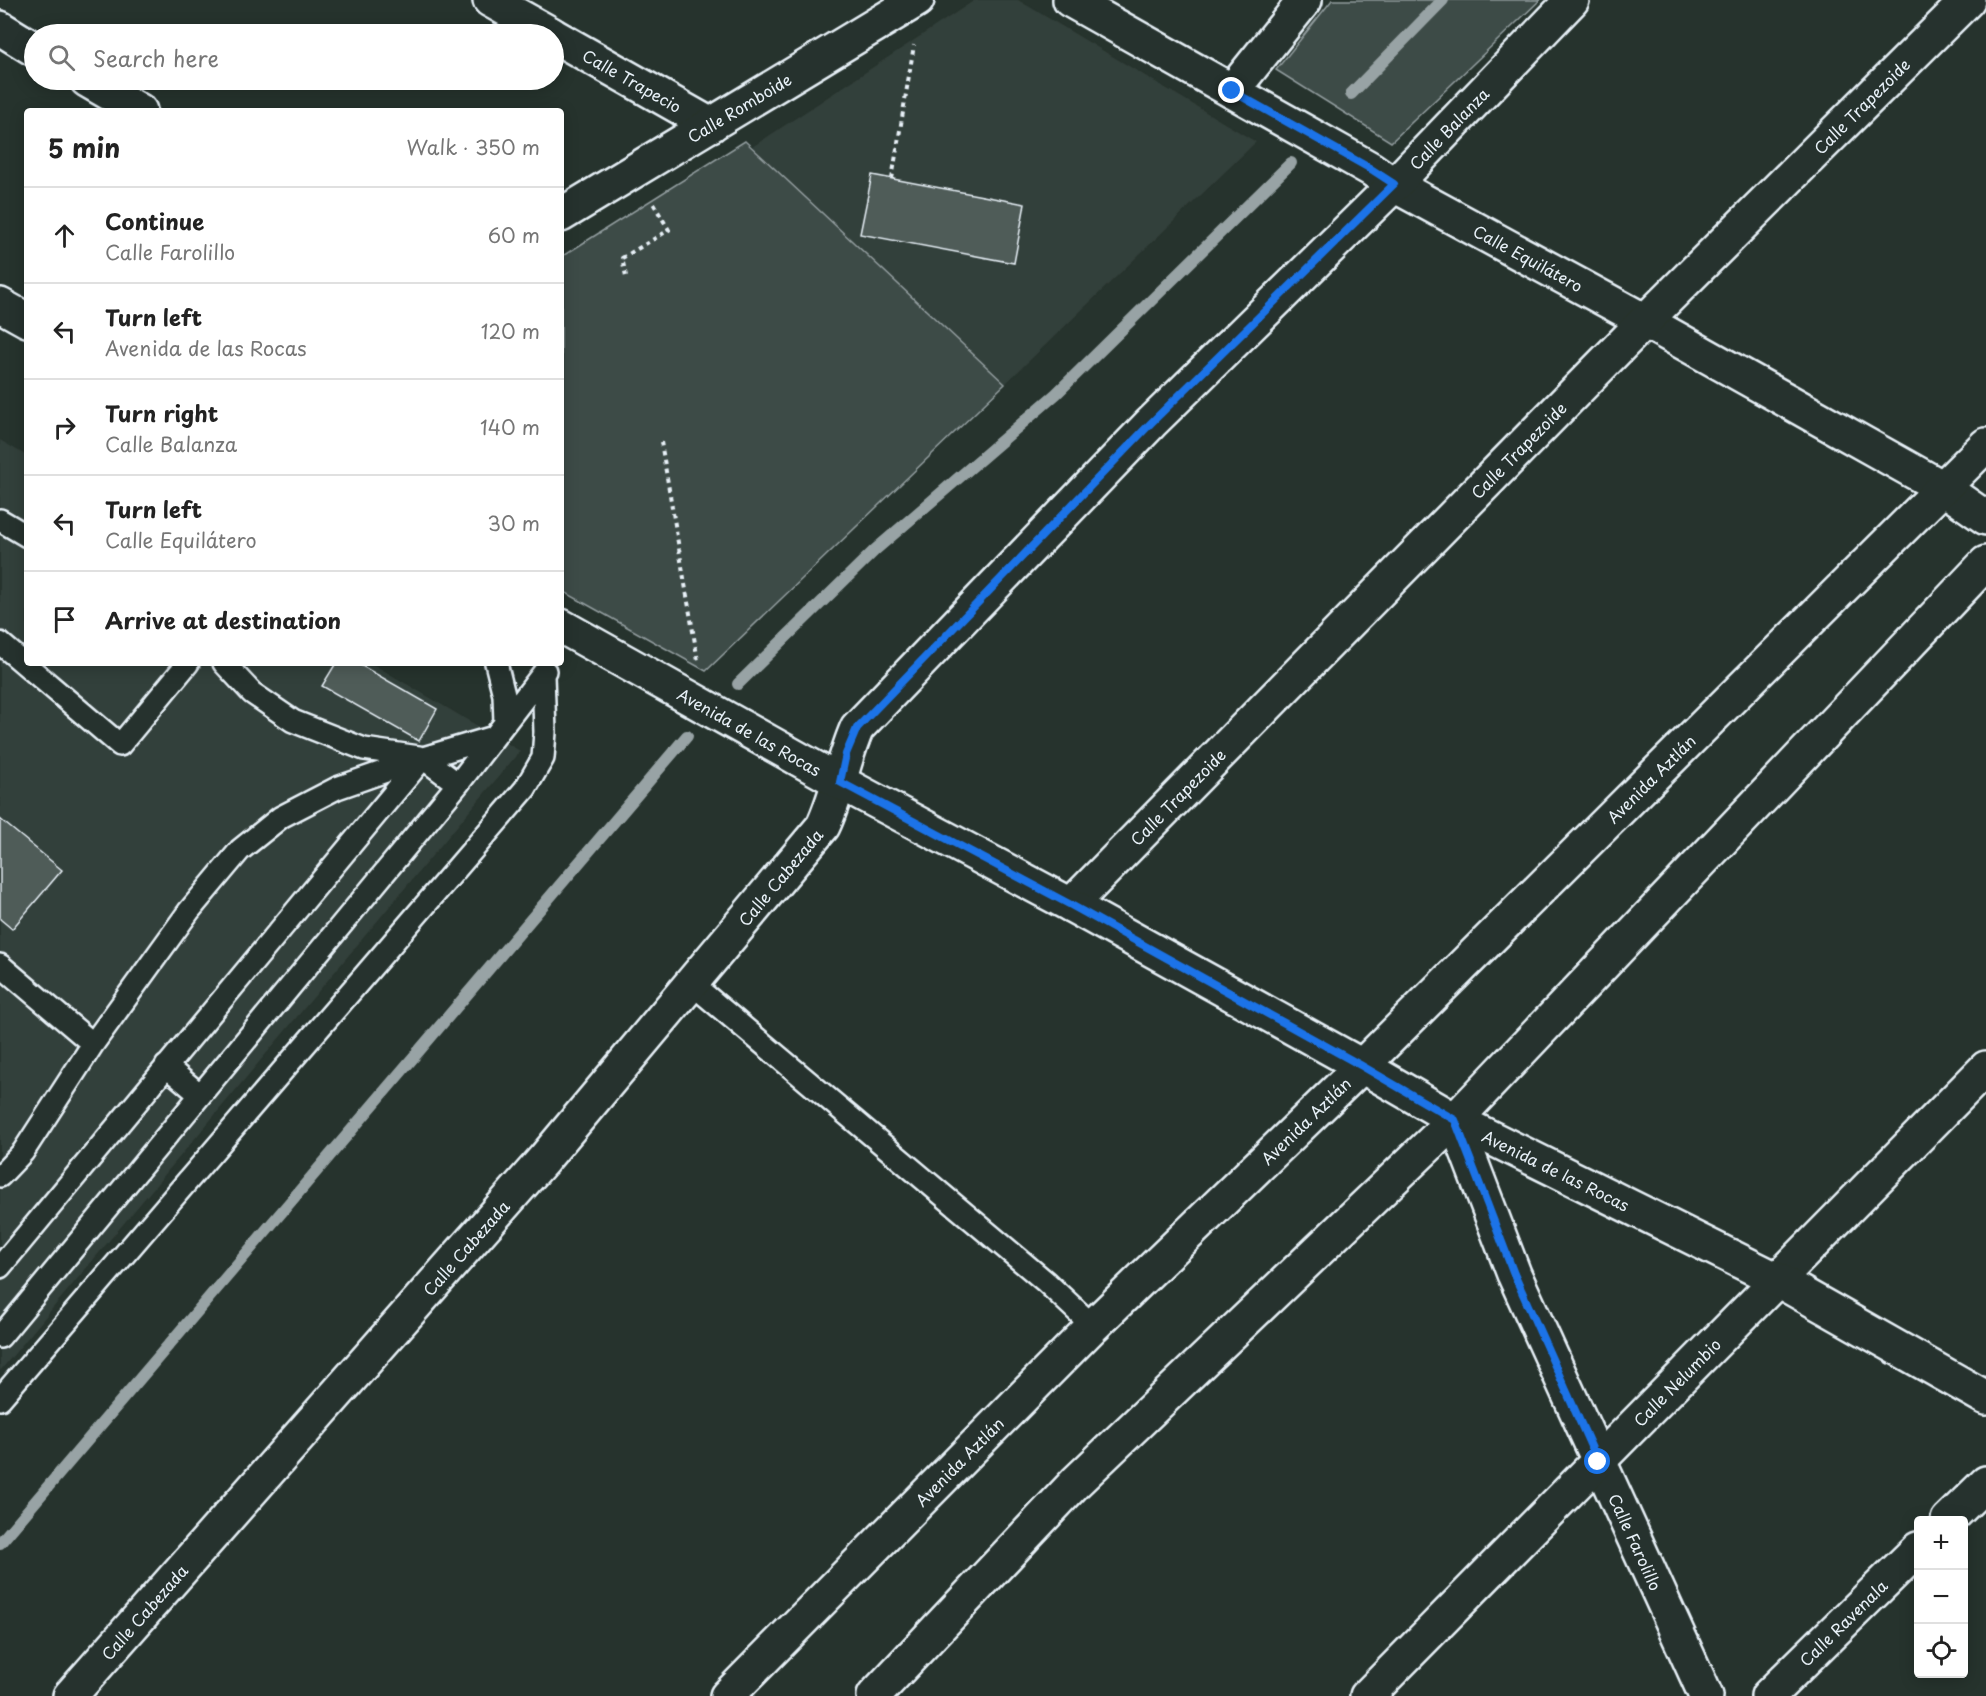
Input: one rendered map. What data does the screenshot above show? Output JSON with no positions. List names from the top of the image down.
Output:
{
  "streets": {
    "street": [
      "Calle Trapecio",
      "Calle Trapezoide",
      "Calle Romboide",
      "Calle Balanza",
      "Calle Equilátero",
      "Avenida de las Rocas",
      "Avenida Aztlán",
      "Calle Cabezada",
      "Calle Nelumbio",
      "Calle Farolillo",
      "Calle Ravenala"
    ]
  },
  "crossings": [
    ["Calle Trapecio", "Calle Romboide"],
    ["Calle Trapezoide", "Calle Equilátero"],
    ["Calle Trapezoide", "Avenida de las Rocas"],
    ["Calle Balanza", "Calle Equilátero"],
    ["Calle Balanza", "Avenida de las Rocas"],
    ["Calle Balanza", "Calle Cabezada"],
    ["Calle Equilátero", "Avenida Aztlán"],
    ["Avenida de las Rocas", "Avenida Aztlán"],
    ["Avenida de las Rocas", "Calle Cabezada"],
    ["Avenida de las Rocas", "Calle Nelumbio"],
    ["Avenida de las Rocas", "Calle Farolillo"],
    ["Calle Nelumbio", "Calle Farolillo"]
  ],
  "page": {
    "search": "Search here",
    "heading": ["5 min", "Walk · 350 m"],
    "list": [
      ["Continue", "Calle Farolillo", "60 m"],
      ["Turn left", "Avenida de las Rocas", "120 m"],
      ["Turn right", "Calle Balanza", "140 m"],
      ["Turn left", "Calle Equilátero", "30 m"],
      "Arrive at destination"
    ],
    "map_buttons": ["+", "−"]
  }
}
